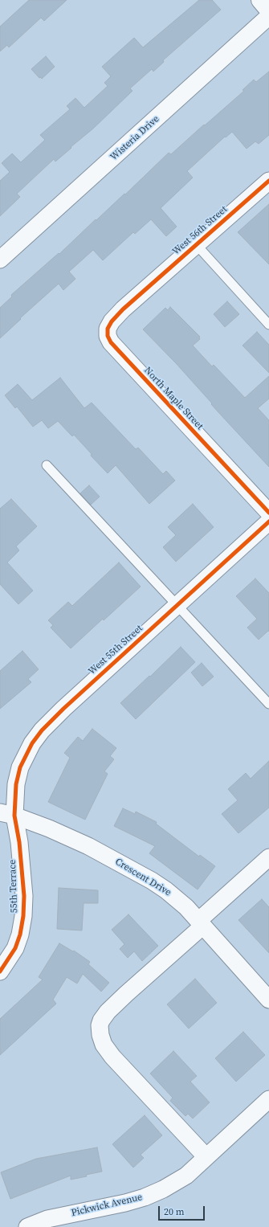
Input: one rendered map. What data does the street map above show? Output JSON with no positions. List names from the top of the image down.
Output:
{
  "streets": {
    "street": [
      "Wisteria Drive",
      "West 56th Street",
      "North Maple Street",
      "West 55th Street",
      "Crescent Drive",
      "55th Terrace",
      "Pickwick Avenue"
    ]
  },
  "crossings": [
    ["West 56th Street", "North Maple Street"],
    ["West 55th Street", "Crescent Drive"],
    ["West 55th Street", "55th Terrace"],
    ["Crescent Drive", "55th Terrace"]
  ],
  "scale_bar": "20 m"
}
